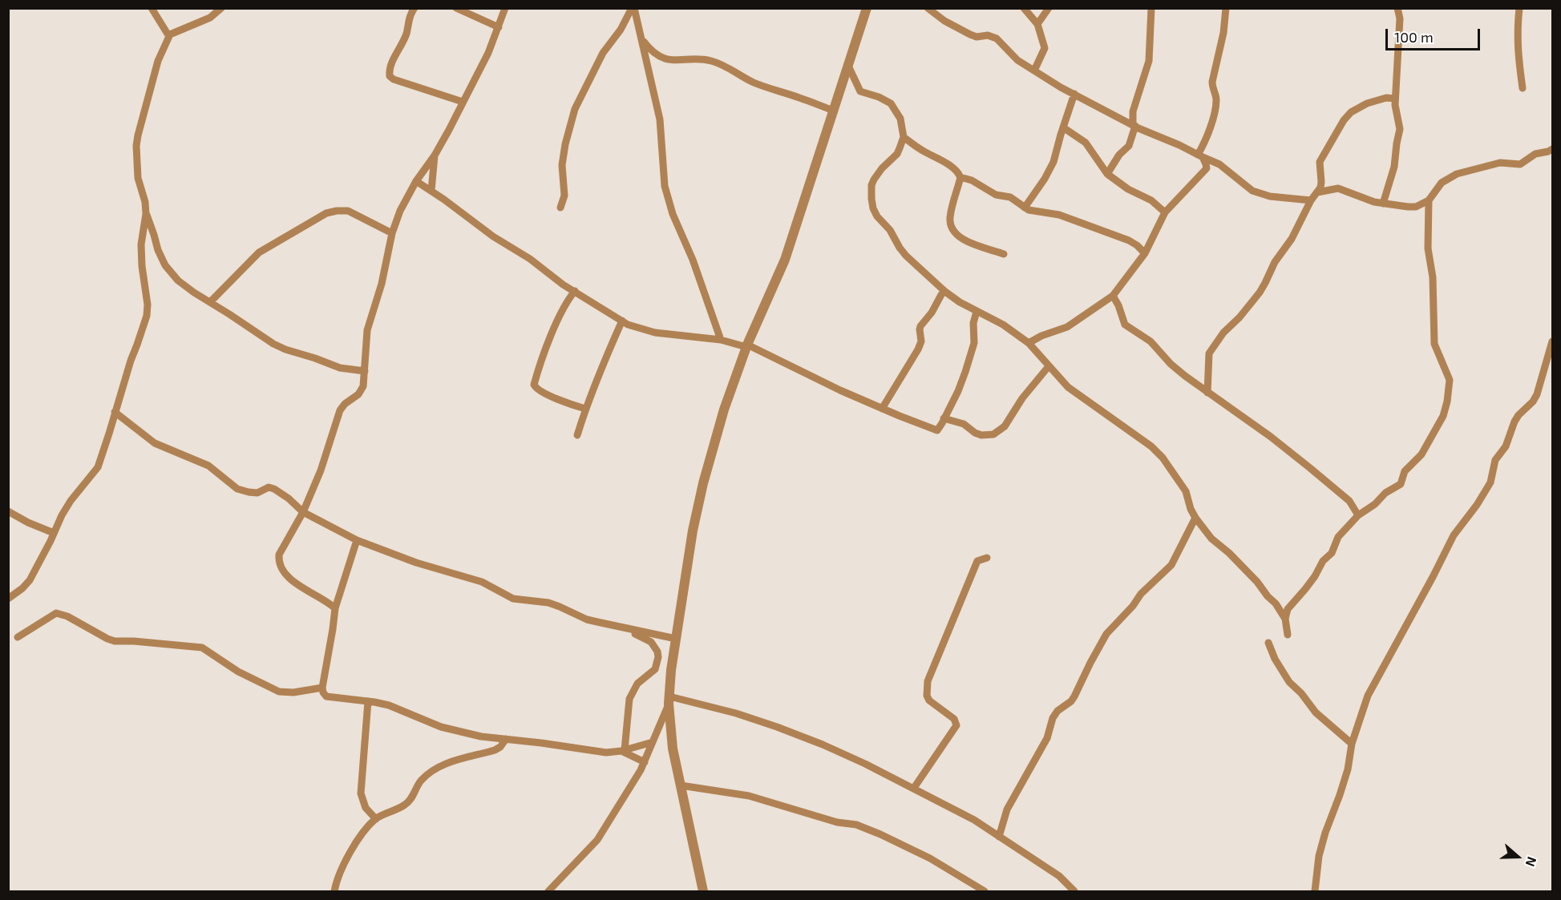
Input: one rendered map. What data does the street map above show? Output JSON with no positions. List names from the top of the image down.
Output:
{
  "scale_bar": "100 m",
  "north": "right"
}
